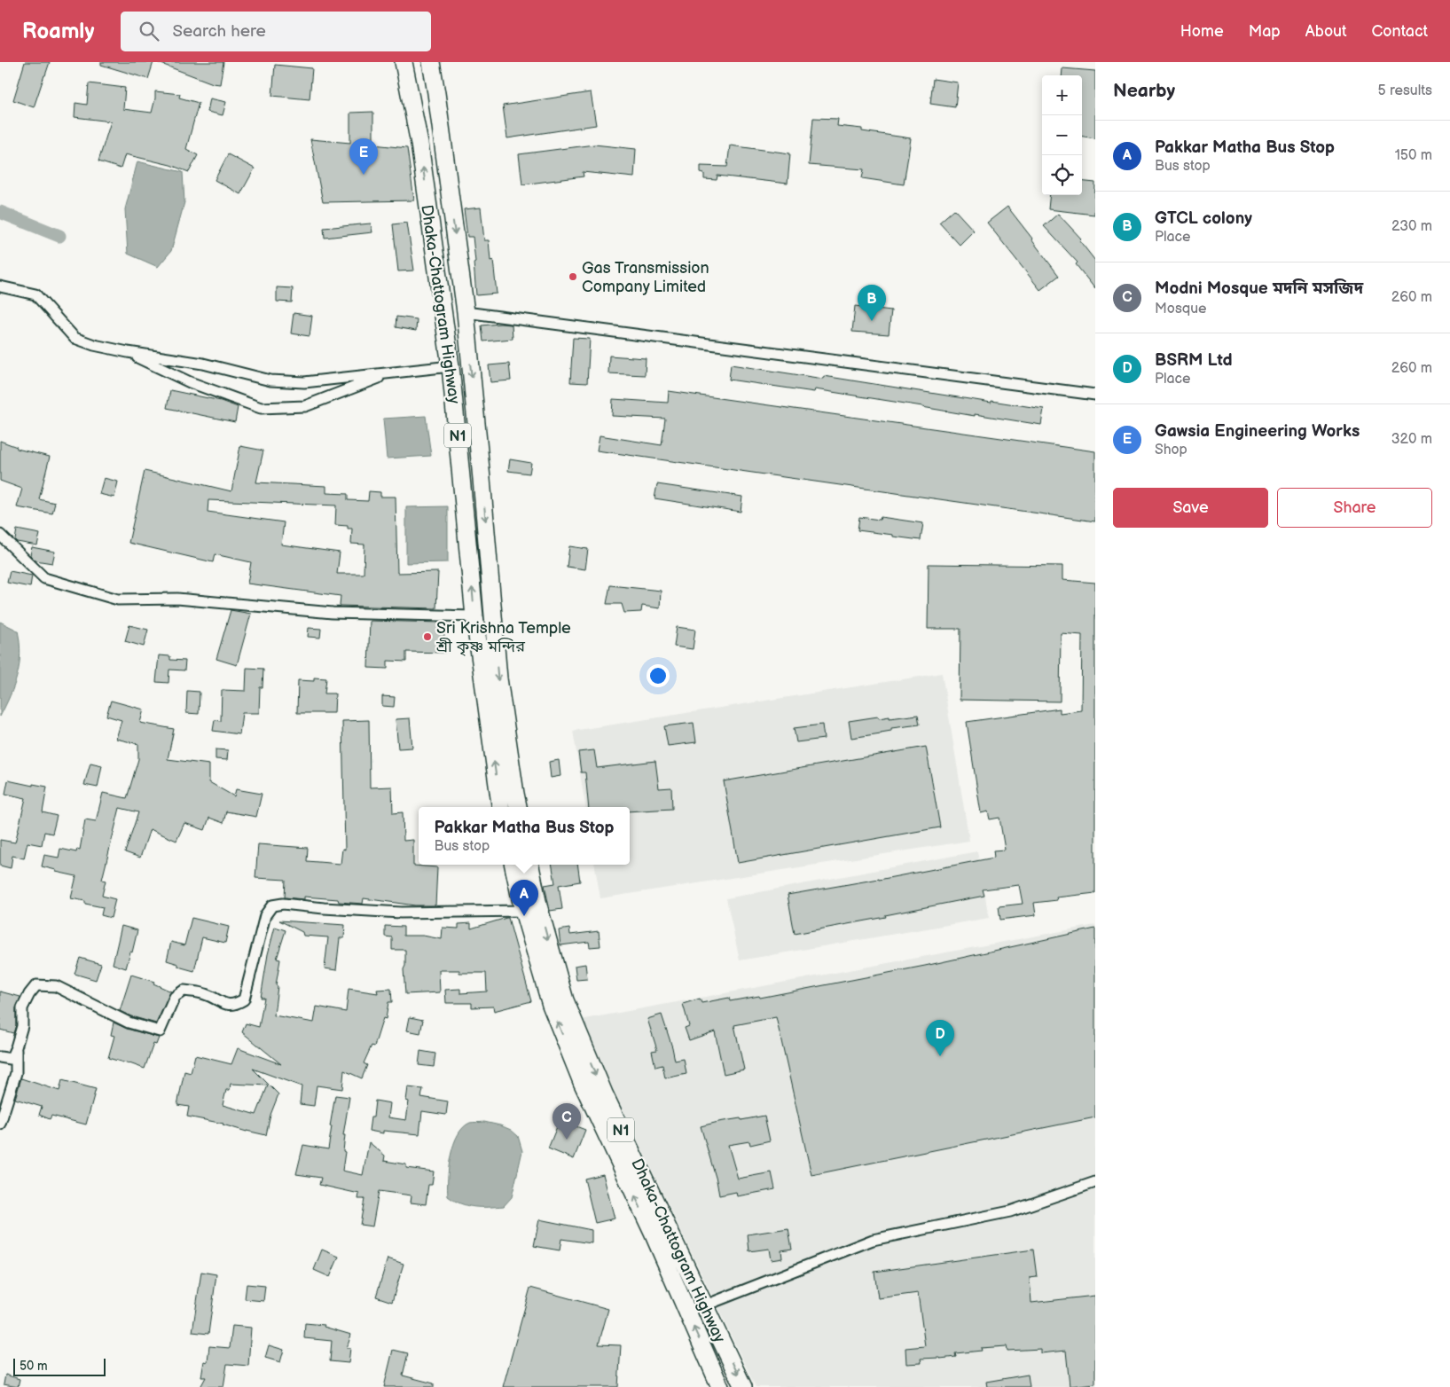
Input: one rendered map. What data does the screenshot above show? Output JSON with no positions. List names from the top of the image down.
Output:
{
  "streets": {
    "highway": ["Dhaka-Chattogram Highway", "N1"]
  },
  "places": ["Gas Transmission Company Limited", "Sri Krishna Temple শ্রী কৃষ্ণ মন্দির"],
  "scale_bar": "50 m",
  "page": {
    "header": "Roamly",
    "search": "Search here",
    "nav": [
      "Home",
      "Map",
      "About",
      "Contact"
    ],
    "heading": ["Nearby", "5 results"],
    "map_buttons": ["+", "−"],
    "list": [
      {
        "mark": "A",
        "name": "Pakkar Matha Bus Stop",
        "note": "Bus stop",
        "value": "150 m"
      },
      {
        "mark": "B",
        "name": "GTCL colony",
        "note": "Place",
        "value": "230 m"
      },
      {
        "mark": "C",
        "name": "Modni Mosque মদনি মসজিদ",
        "note": "Mosque",
        "value": "260 m"
      },
      {
        "mark": "D",
        "name": "BSRM Ltd",
        "note": "Place",
        "value": "260 m"
      },
      {
        "mark": "E",
        "name": "Gawsia Engineering Works",
        "note": "Shop",
        "value": "320 m"
      }
    ],
    "pins": [
      "E",
      "B",
      "A",
      "D",
      "C"
    ],
    "buttons": ["Save", "Share"],
    "popup": ["Pakkar Matha Bus Stop", "Bus stop"],
    "scale": "50 m"
  }
}
